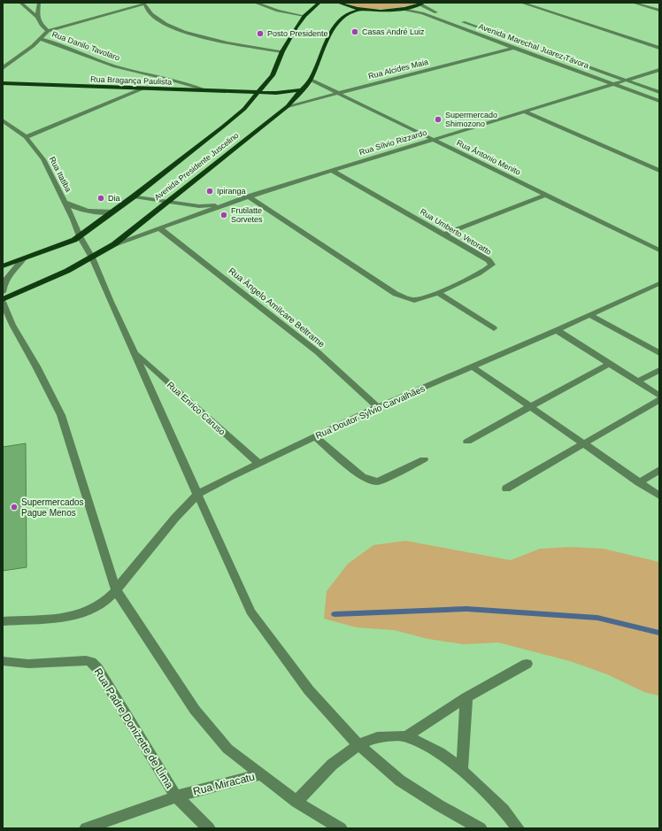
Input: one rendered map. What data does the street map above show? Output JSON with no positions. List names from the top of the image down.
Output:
{
  "streets": {
    "main road": ["Rua Bragança Paulista", "Avenida Presidente Juscelino"],
    "street": [
      "Rua Danilo Tavolaro",
      "Avenida Marechal Juarez Távora",
      "Rua Alcides Maia",
      "Rua Sílvio Rizzardo",
      "Rua Ântonio Menito",
      "Rua Itatiba",
      "Rua Umberto Vetoratto",
      "Rua Ângelo Amilcare Beltrame",
      "Rua Enrico Caruso",
      "Rua Doutor Sylvio Carvalhães",
      "Rua Padre Donizette de Lima",
      "Rua Miracatu"
    ]
  },
  "crossings": [
    ["Rua Danilo Tavolaro", "Rua Bragança Paulista"],
    ["Avenida Marechal Juarez Távora", "Rua Alcides Maia"],
    ["Avenida Marechal Juarez Távora", "Rua Sílvio Rizzardo"],
    ["Rua Alcides Maia", "Rua Ântonio Menito"],
    ["Rua Alcides Maia", "Avenida Presidente Juscelino"],
    ["Rua Bragança Paulista", "Avenida Presidente Juscelino"],
    ["Rua Sílvio Rizzardo", "Rua Ântonio Menito"],
    ["Rua Sílvio Rizzardo", "Avenida Presidente Juscelino"],
    ["Rua Sílvio Rizzardo", "Rua Umberto Vetoratto"],
    ["Rua Sílvio Rizzardo", "Rua Ângelo Amilcare Beltrame"],
    ["Rua Ântonio Menito", "Avenida Presidente Juscelino"],
    ["Avenida Presidente Juscelino", "Rua Itatiba"],
    ["Rua Ângelo Amilcare Beltrame", "Rua Doutor Sylvio Carvalhães"],
    ["Rua Enrico Caruso", "Rua Doutor Sylvio Carvalhães"],
    ["Rua Padre Donizette de Lima", "Rua Miracatu"]
  ],
  "places": [
    "Casas André Luiz",
    "Posto Presidente",
    "Supermercado Shimozono",
    "Ipiranga",
    "Dia",
    "Frutilatte Sorvetes",
    "Supermercados Pague Menos"
  ]
}
